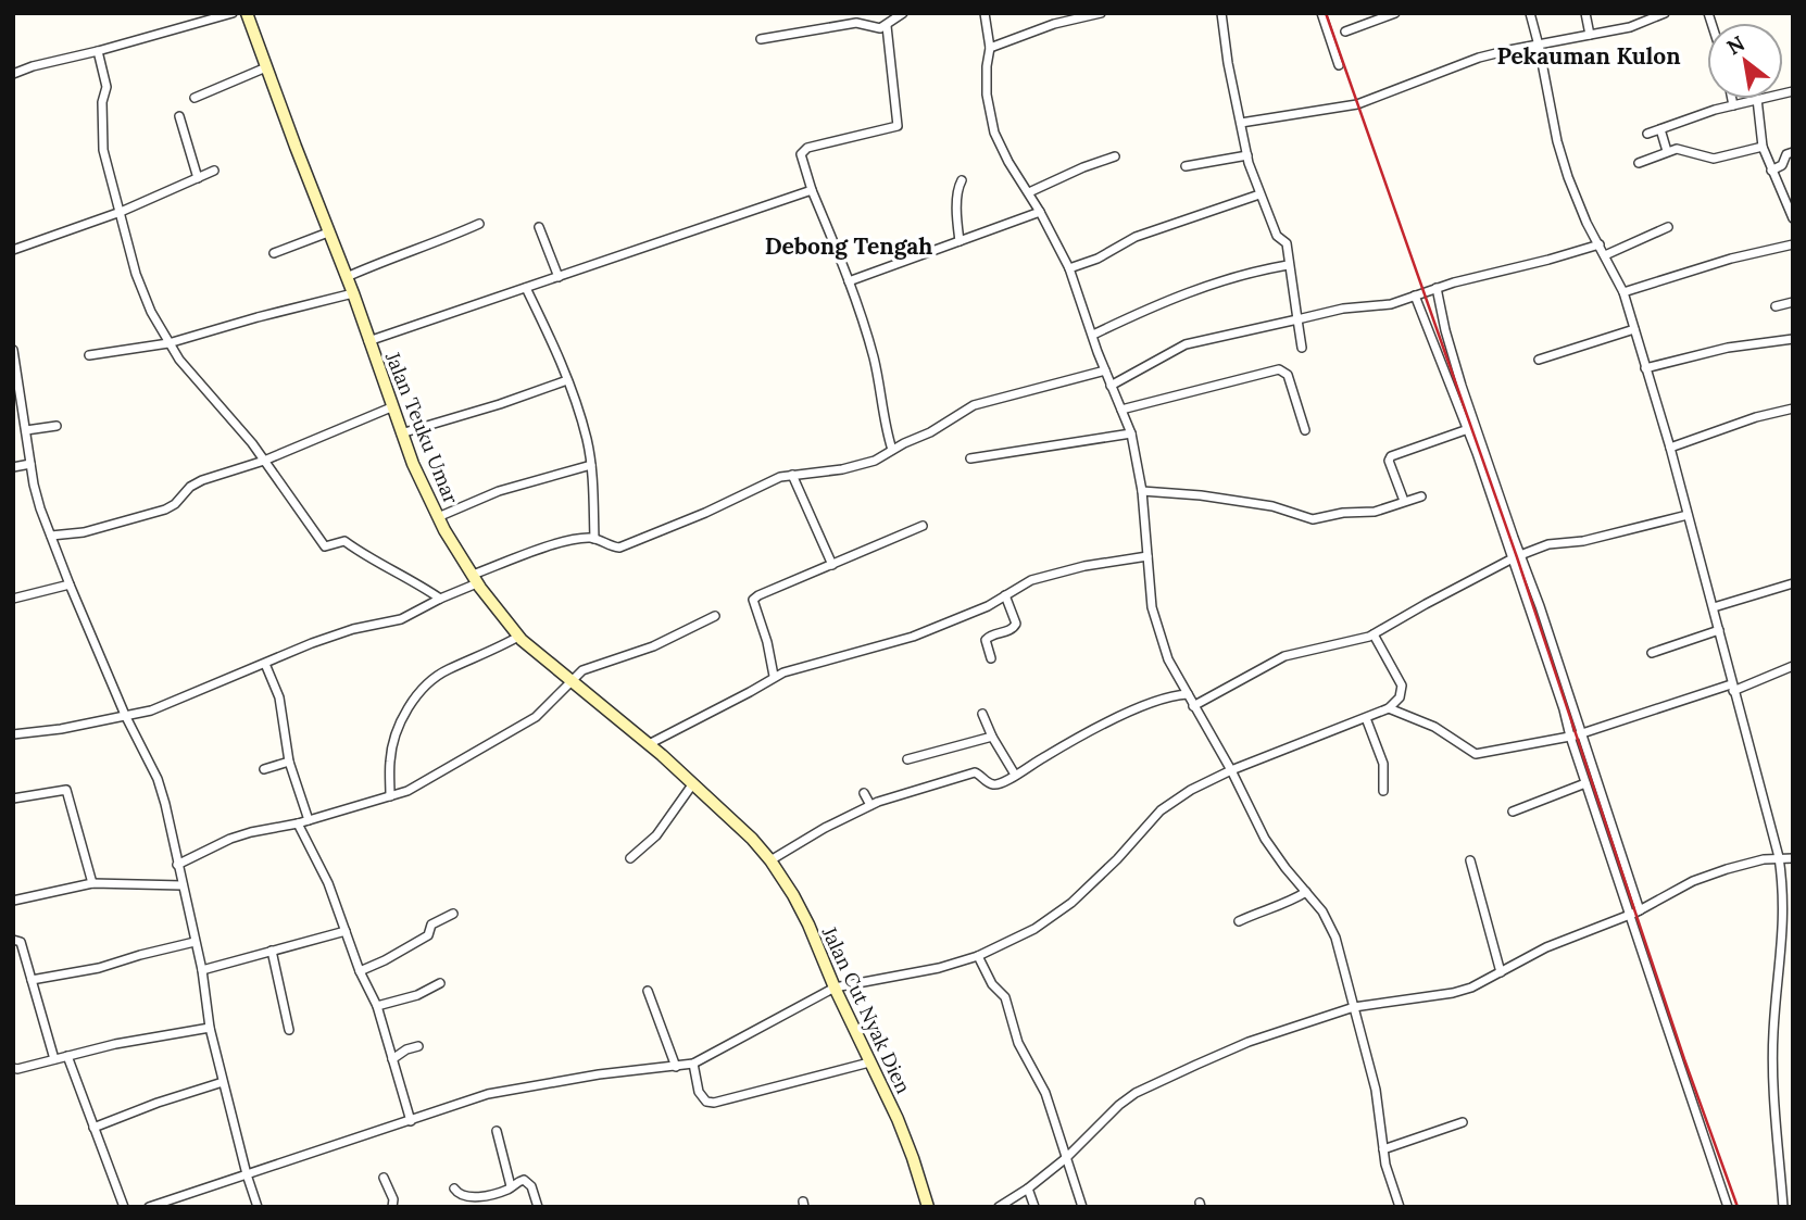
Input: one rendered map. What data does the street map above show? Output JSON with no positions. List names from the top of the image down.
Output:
{
  "streets": {
    "main road": ["Jalan Teuku Umar", "Jalan Cut Nyak Dien"]
  },
  "crossings": [
    ["Jalan Teuku Umar", "Jalan Cut Nyak Dien"]
  ],
  "districts": ["Pekauman Kulon", "Debong Tengah"],
  "north": "top left"
}
